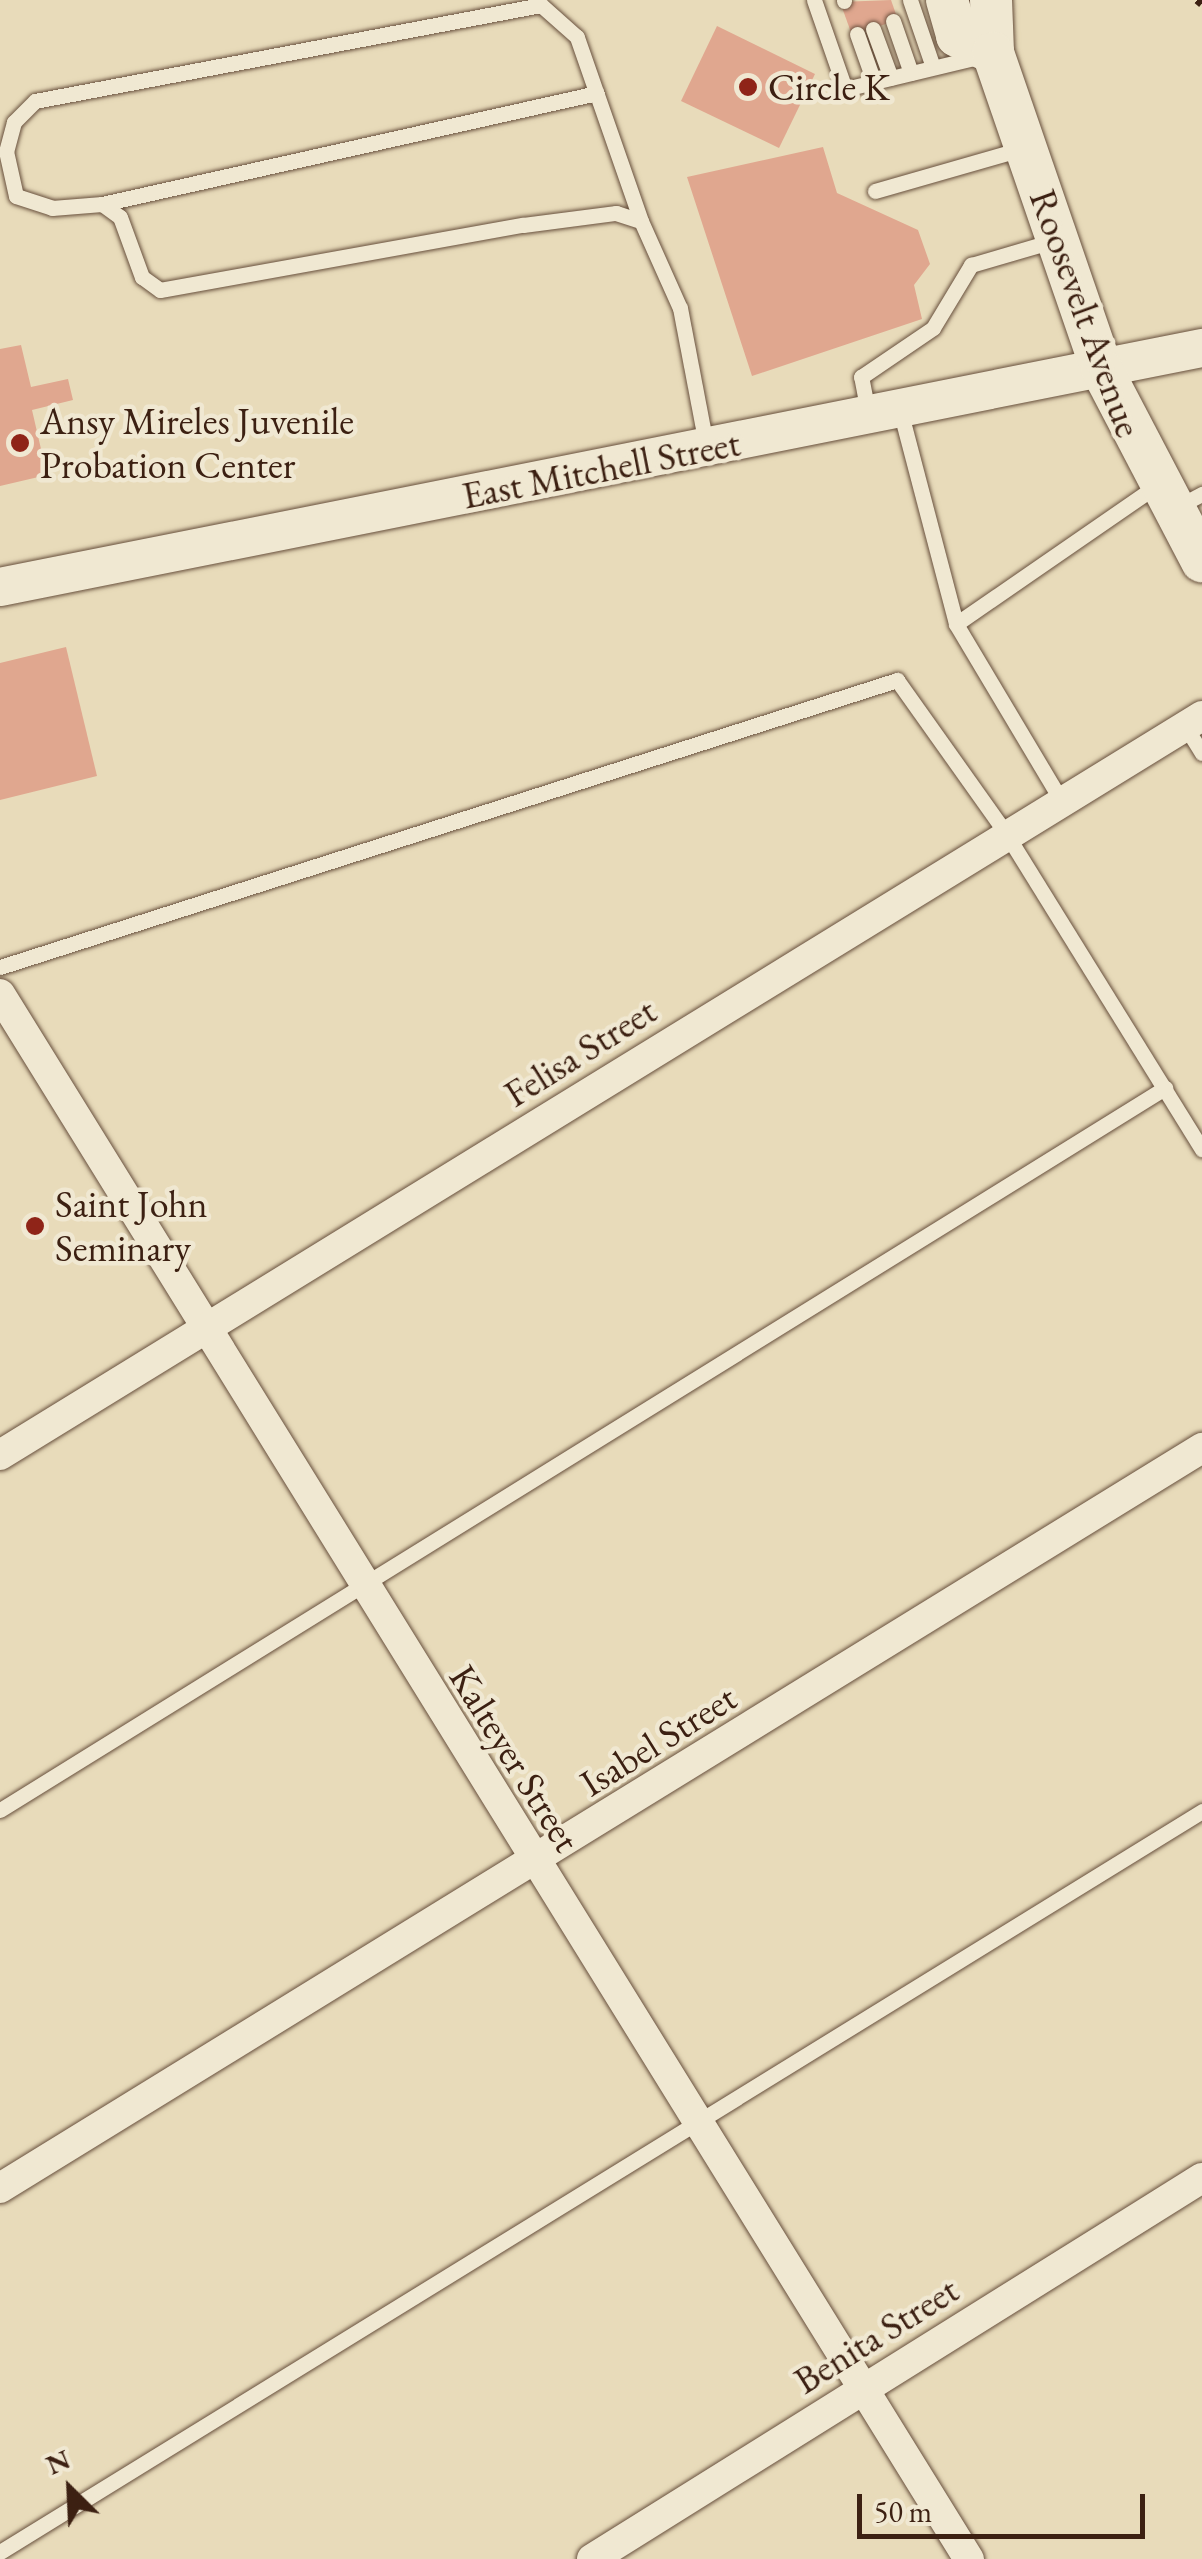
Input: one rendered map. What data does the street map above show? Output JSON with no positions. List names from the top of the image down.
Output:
{
  "streets": {
    "main road": ["Roosevelt Avenue"],
    "street": [
      "East Mitchell Street",
      "Felisa Street",
      "Isabel Street",
      "Kalteyer Street",
      "Benita Street"
    ]
  },
  "crossings": [
    ["Roosevelt Avenue", "East Mitchell Street"],
    ["Felisa Street", "Kalteyer Street"],
    ["Isabel Street", "Kalteyer Street"],
    ["Kalteyer Street", "Benita Street"]
  ],
  "places": ["Circle K", "Ansy Mireles Juvenile Probation Center", "Saint John Seminary"],
  "scale_bar": "50 m",
  "north": "top left"
}
